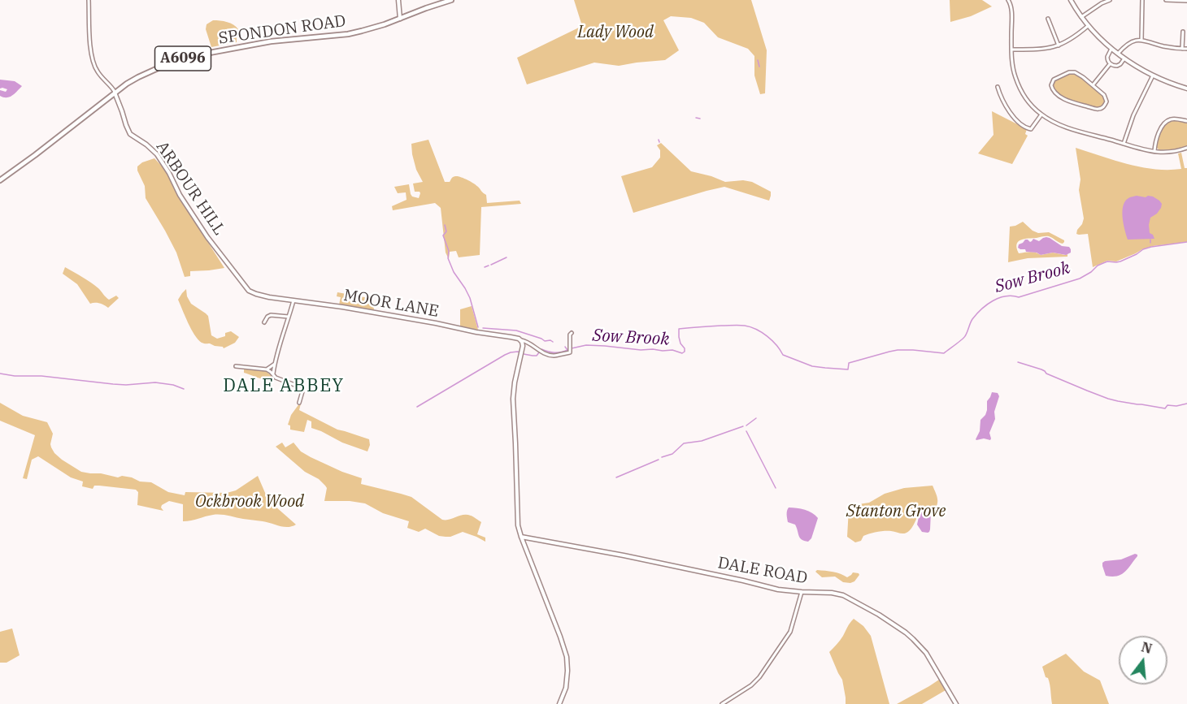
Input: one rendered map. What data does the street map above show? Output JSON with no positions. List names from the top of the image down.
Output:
{
  "streets": {
    "main road": ["SPONDON ROAD", "A6096"],
    "street": ["ARBOUR HILL", "MOOR LANE", "DALE ROAD"]
  },
  "crossings": [
    ["SPONDON ROAD", "A6096"],
    ["SPONDON ROAD", "ARBOUR HILL"],
    ["ARBOUR HILL", "MOOR LANE"]
  ],
  "districts": ["DALE ABBEY"],
  "water": ["Sow Brook"],
  "parks": ["Lady Wood", "Ockbrook Wood", "Stanton Grove"],
  "north": "top"
}
